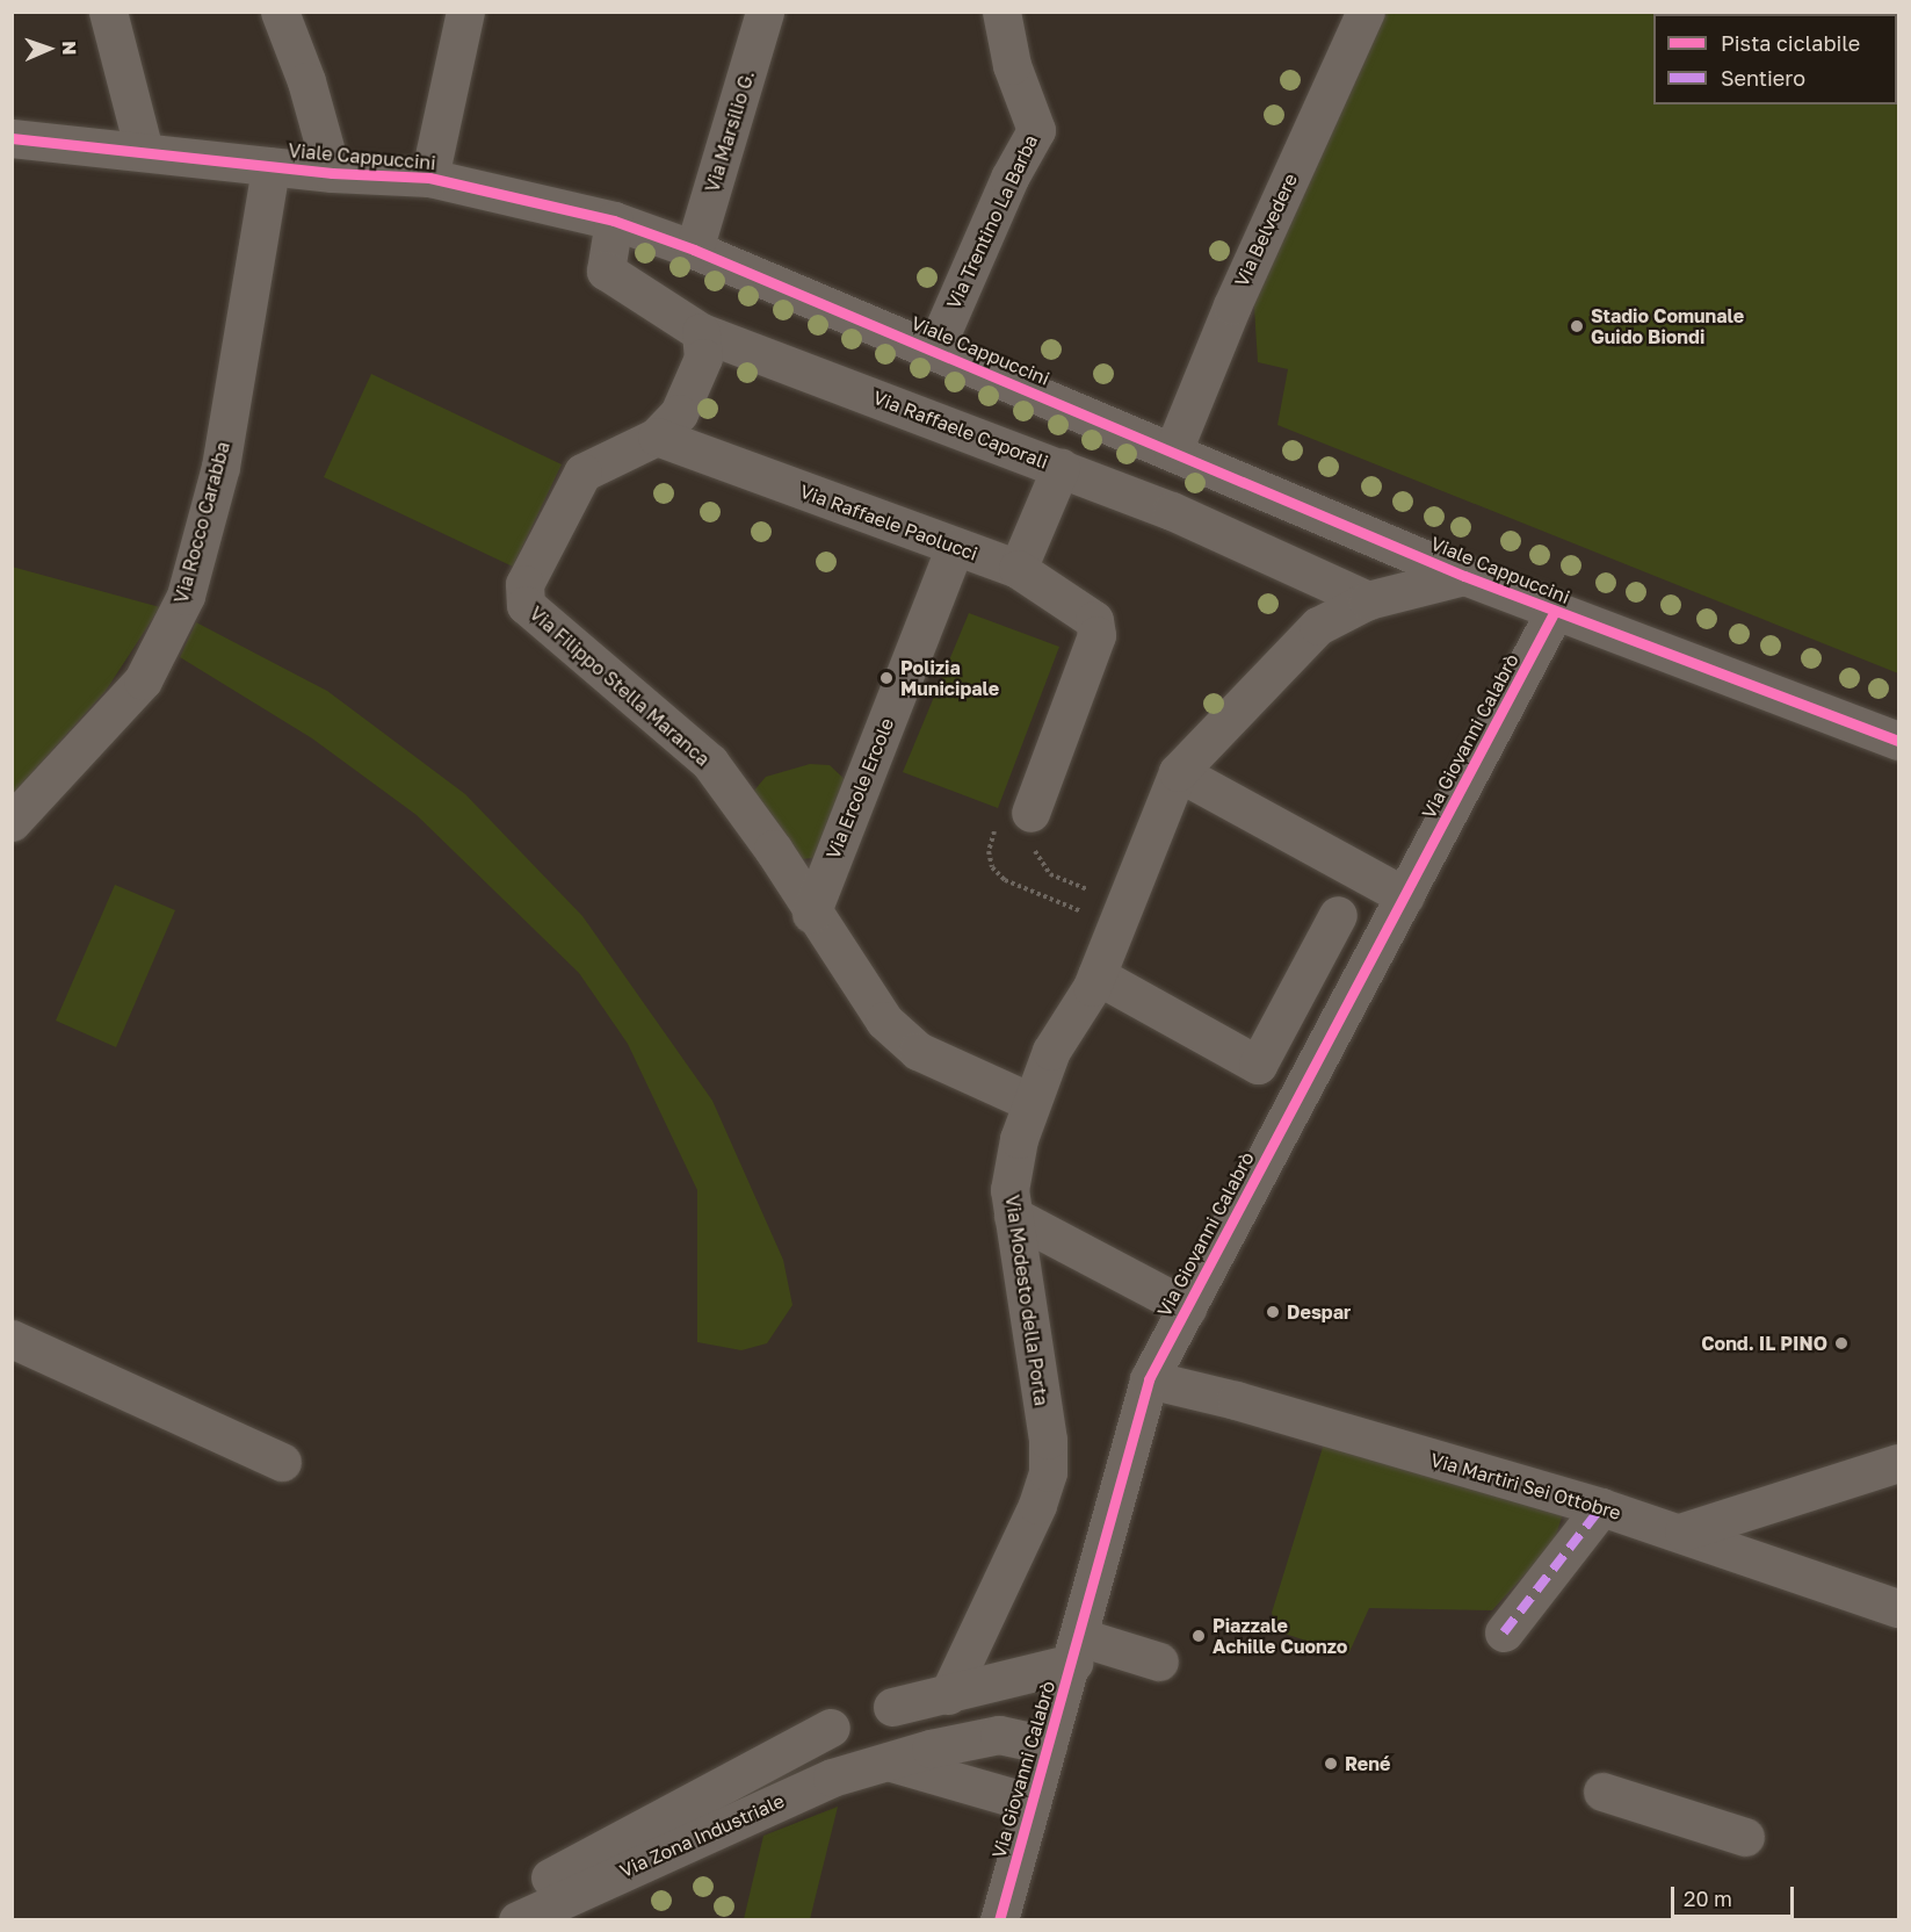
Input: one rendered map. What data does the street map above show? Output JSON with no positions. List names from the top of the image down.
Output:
{
  "streets": {
    "street": [
      "Via Marsilio G.",
      "Viale Cappuccini",
      "Via Trentino La Barba",
      "Via Belvedere",
      "Via Raffaele Caporali",
      "Via Rocco Carabba",
      "Via Raffaele Paolucci",
      "Via Filippo Stella Maranca",
      "Via Giovanni Calabrò",
      "Via Ercole Ercole",
      "Via Modesto della Porta",
      "Via Martiri Sei Ottobre",
      "Via Zona Industriale"
    ]
  },
  "crossings": [
    ["Via Marsilio G.", "Viale Cappuccini"],
    ["Viale Cappuccini", "Via Trentino La Barba"],
    ["Viale Cappuccini", "Via Belvedere"],
    ["Viale Cappuccini", "Via Raffaele Caporali"],
    ["Viale Cappuccini", "Via Rocco Carabba"],
    ["Viale Cappuccini", "Via Giovanni Calabrò"],
    ["Viale Cappuccini", "Via Modesto della Porta"],
    ["Via Raffaele Caporali", "Via Filippo Stella Maranca"],
    ["Via Raffaele Caporali", "Via Modesto della Porta"],
    ["Via Raffaele Paolucci", "Via Filippo Stella Maranca"],
    ["Via Raffaele Paolucci", "Via Ercole Ercole"],
    ["Via Filippo Stella Maranca", "Via Ercole Ercole"],
    ["Via Filippo Stella Maranca", "Via Modesto della Porta"],
    ["Via Giovanni Calabrò", "Via Martiri Sei Ottobre"],
    ["Via Giovanni Calabrò", "Via Zona Industriale"]
  ],
  "places": [
    "Stadio Comunale Guido Biondi",
    "Polizia Municipale",
    "Despar",
    "Cond. IL PINO",
    "Piazzale Achille Cuonzo",
    "René"
  ],
  "legend": ["Pista ciclabile", "Sentiero"],
  "scale_bar": "20 m",
  "north": "right"
}
